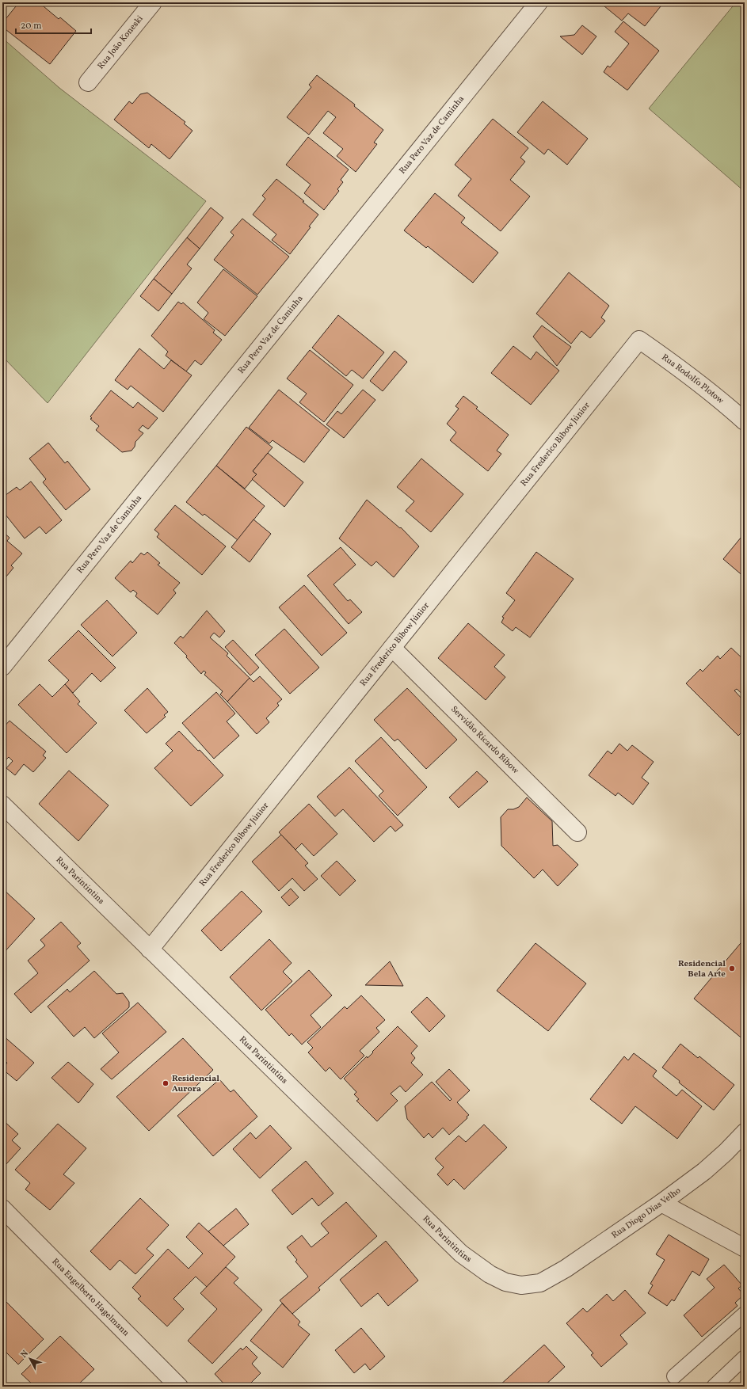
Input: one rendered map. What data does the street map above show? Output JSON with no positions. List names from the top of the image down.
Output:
{
  "streets": {
    "street": [
      "Rua João Koneski",
      "Rua Pero Vaz de Caminha",
      "Rua Rodolfo Plotow",
      "Rua Frederico Bibow Júnior",
      "Servidão Ricardo Bibow",
      "Rua Parintintins",
      "Rua Diogo Dias Velho",
      "Rua Engelberto Hagelmann"
    ]
  },
  "crossings": [
    ["Rua Rodolfo Plotow", "Rua Frederico Bibow Júnior"],
    ["Rua Frederico Bibow Júnior", "Servidão Ricardo Bibow"],
    ["Rua Frederico Bibow Júnior", "Rua Parintintins"],
    ["Rua Parintintins", "Rua Diogo Dias Velho"]
  ],
  "places": ["Residencial Bela Arte", "Residencial Aurora"],
  "scale_bar": "20 m",
  "north": "top left"
}
